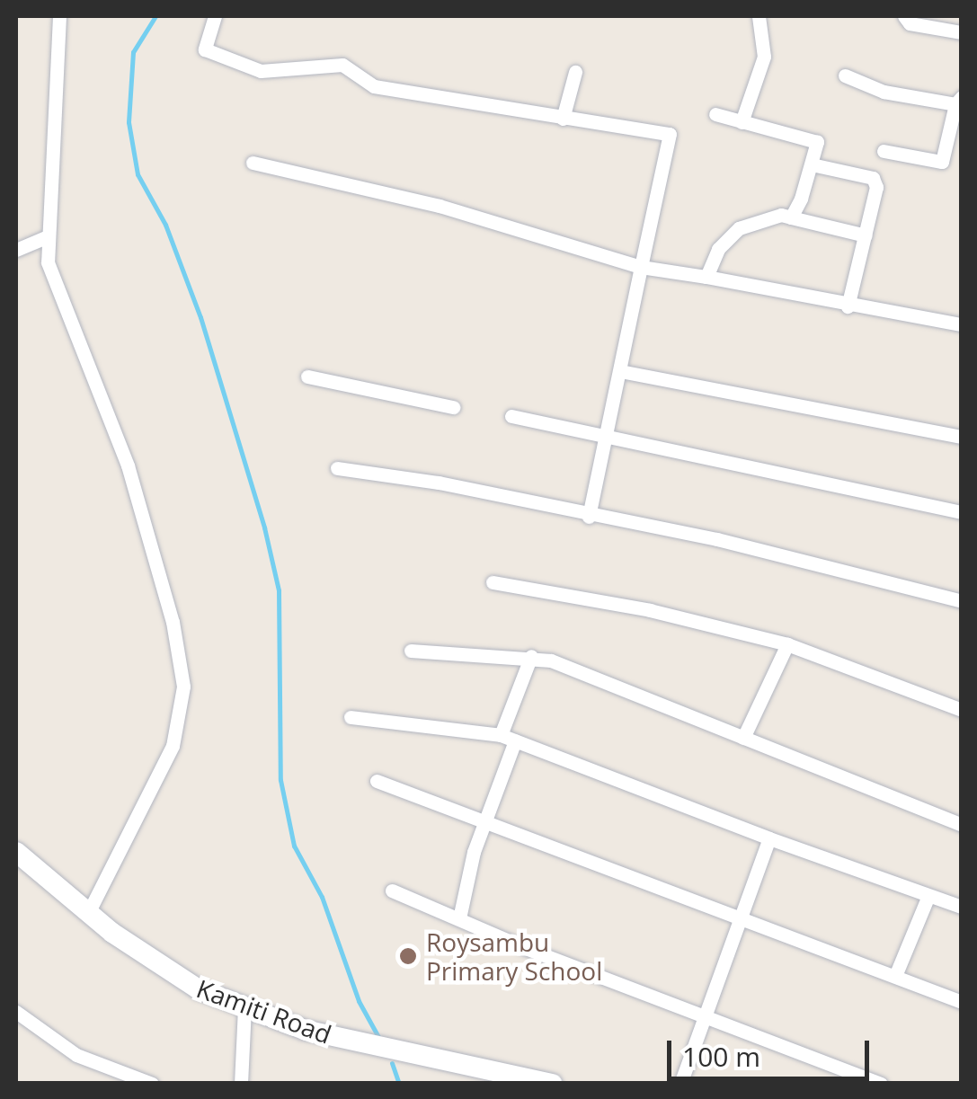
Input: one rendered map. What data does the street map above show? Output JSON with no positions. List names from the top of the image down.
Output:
{
  "streets": {
    "main road": ["Kamiti Road"]
  },
  "places": ["Roysambu Primary School"],
  "scale_bar": "100 m"
}
